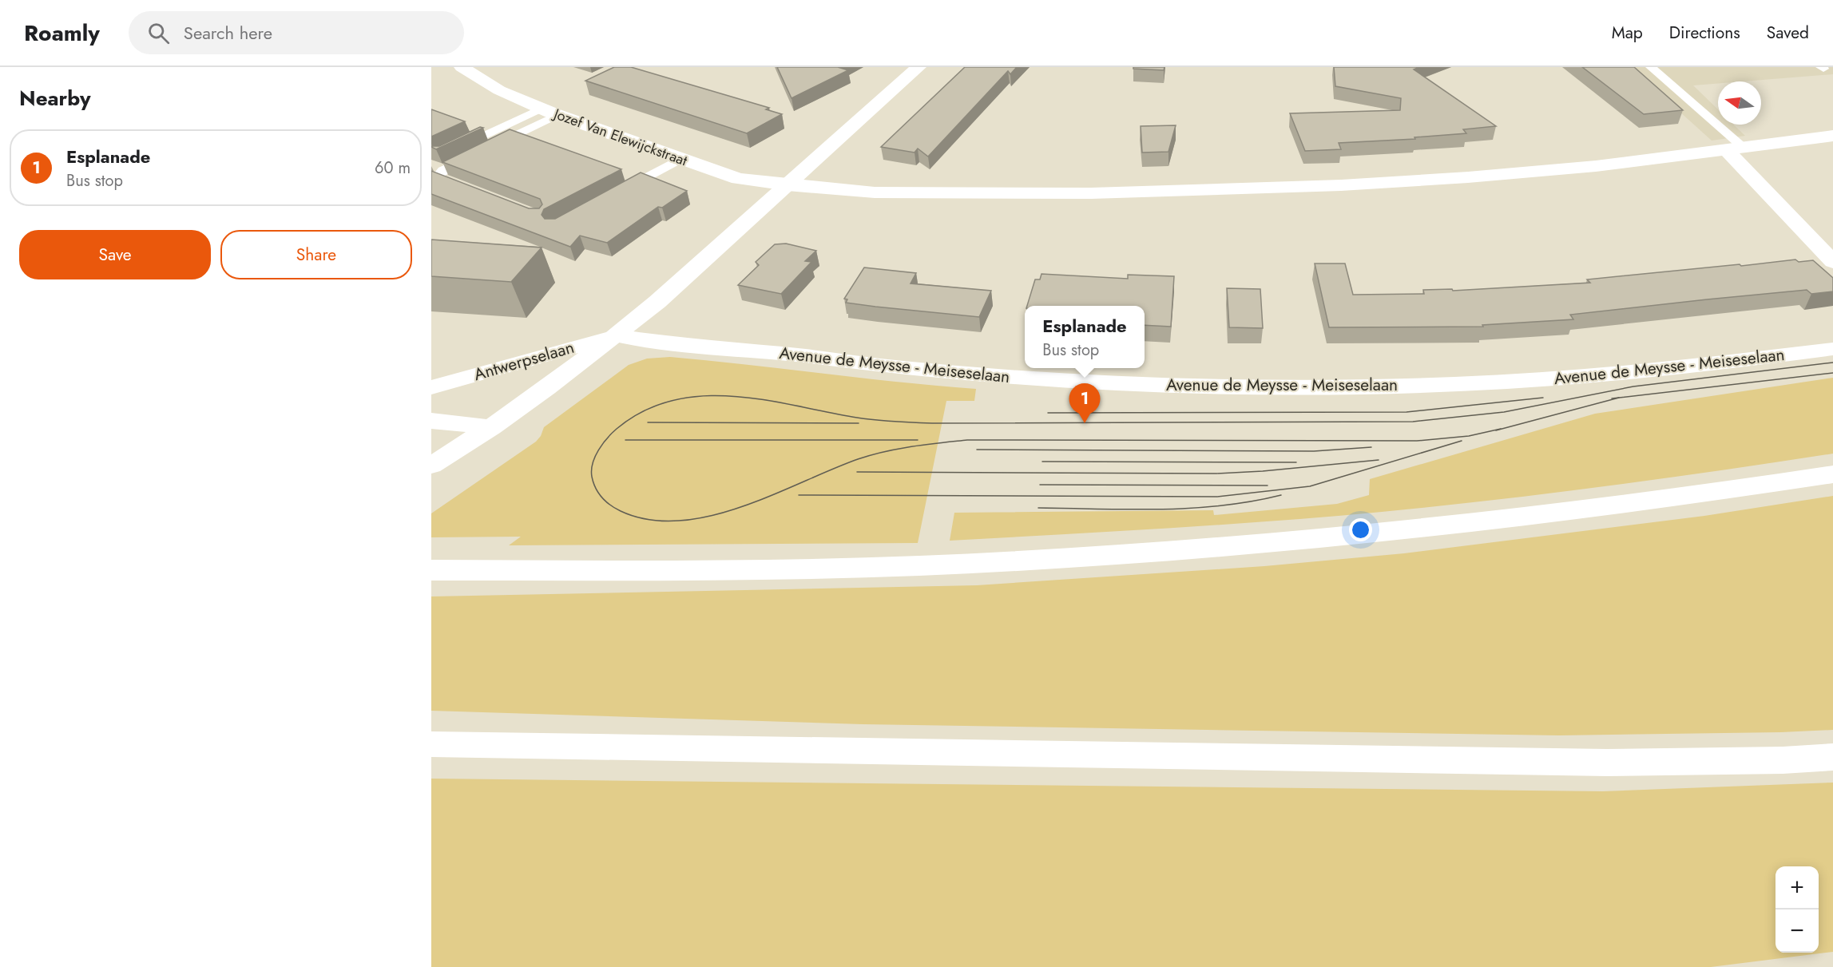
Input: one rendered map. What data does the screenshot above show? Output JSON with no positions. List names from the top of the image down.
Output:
{
  "streets": {
    "main road": ["Jozef Van Elewijckstraat", "Antwerpselaan", "Avenue de Meysse - Meiseselaan"]
  },
  "crossings": [
    ["Antwerpselaan", "Avenue de Meysse - Meiseselaan"]
  ],
  "north": "left",
  "page": {
    "header": "Roamly",
    "search": "Search here",
    "nav": ["Map", "Directions", "Saved"],
    "heading": "Nearby",
    "list": [
      {
        "mark": "1",
        "name": "Esplanade",
        "note": "Bus stop",
        "value": "60 m"
      }
    ],
    "buttons": ["Save", "Share"],
    "popup": ["Esplanade", "Bus stop"],
    "pins": "1",
    "map_buttons": ["+", "−"]
  }
}
